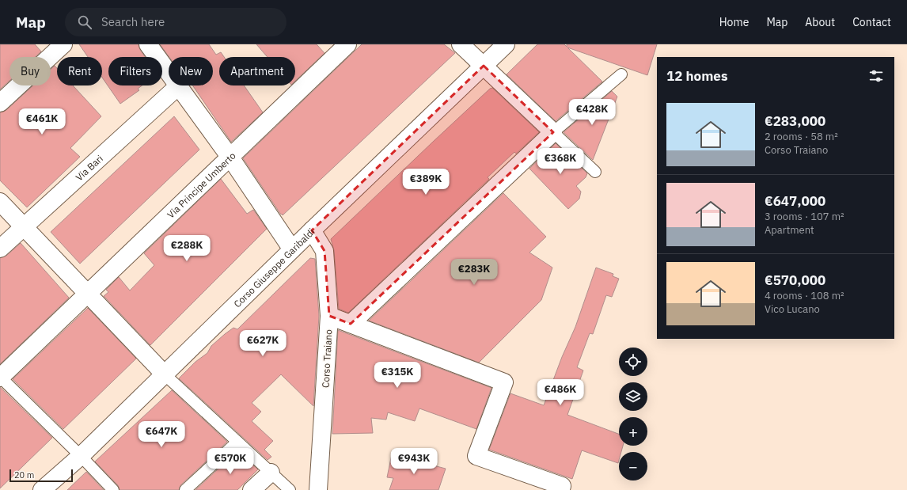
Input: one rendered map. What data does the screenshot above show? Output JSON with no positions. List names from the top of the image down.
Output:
{
  "streets": {
    "street": [
      "Via Bari",
      "Via Principe Umberto",
      "Corso Giuseppe Garibaldi",
      "Corso Traiano"
    ]
  },
  "crossings": [
    ["Corso Giuseppe Garibaldi", "Corso Traiano"]
  ],
  "scale_bar": "20 m",
  "page": {
    "header": "Map",
    "search": "Search here",
    "nav": [
      "Home",
      "Map",
      "About",
      "Contact"
    ],
    "chip": [
      "Buy",
      "Rent",
      "Filters",
      "New",
      "Apartment"
    ],
    "heading": "12 homes",
    "list": [
      {
        "name": "€283,000",
        "note": "2 rooms · 58 m² · Corso Traiano"
      },
      {
        "name": "€647,000",
        "note": "3 rooms · 107 m² · Apartment"
      },
      {
        "name": "€570,000",
        "note": "4 rooms · 108 m² · Vico Lucano"
      }
    ],
    "price": [
      "€428K",
      "€461K",
      "€368K",
      "€389K",
      "€288K",
      "€283K",
      "€627K",
      "€315K",
      "€486K",
      "€647K",
      "€570K",
      "€943K"
    ],
    "map_buttons": ["+", "−"],
    "scale": "20 m"
  }
}
